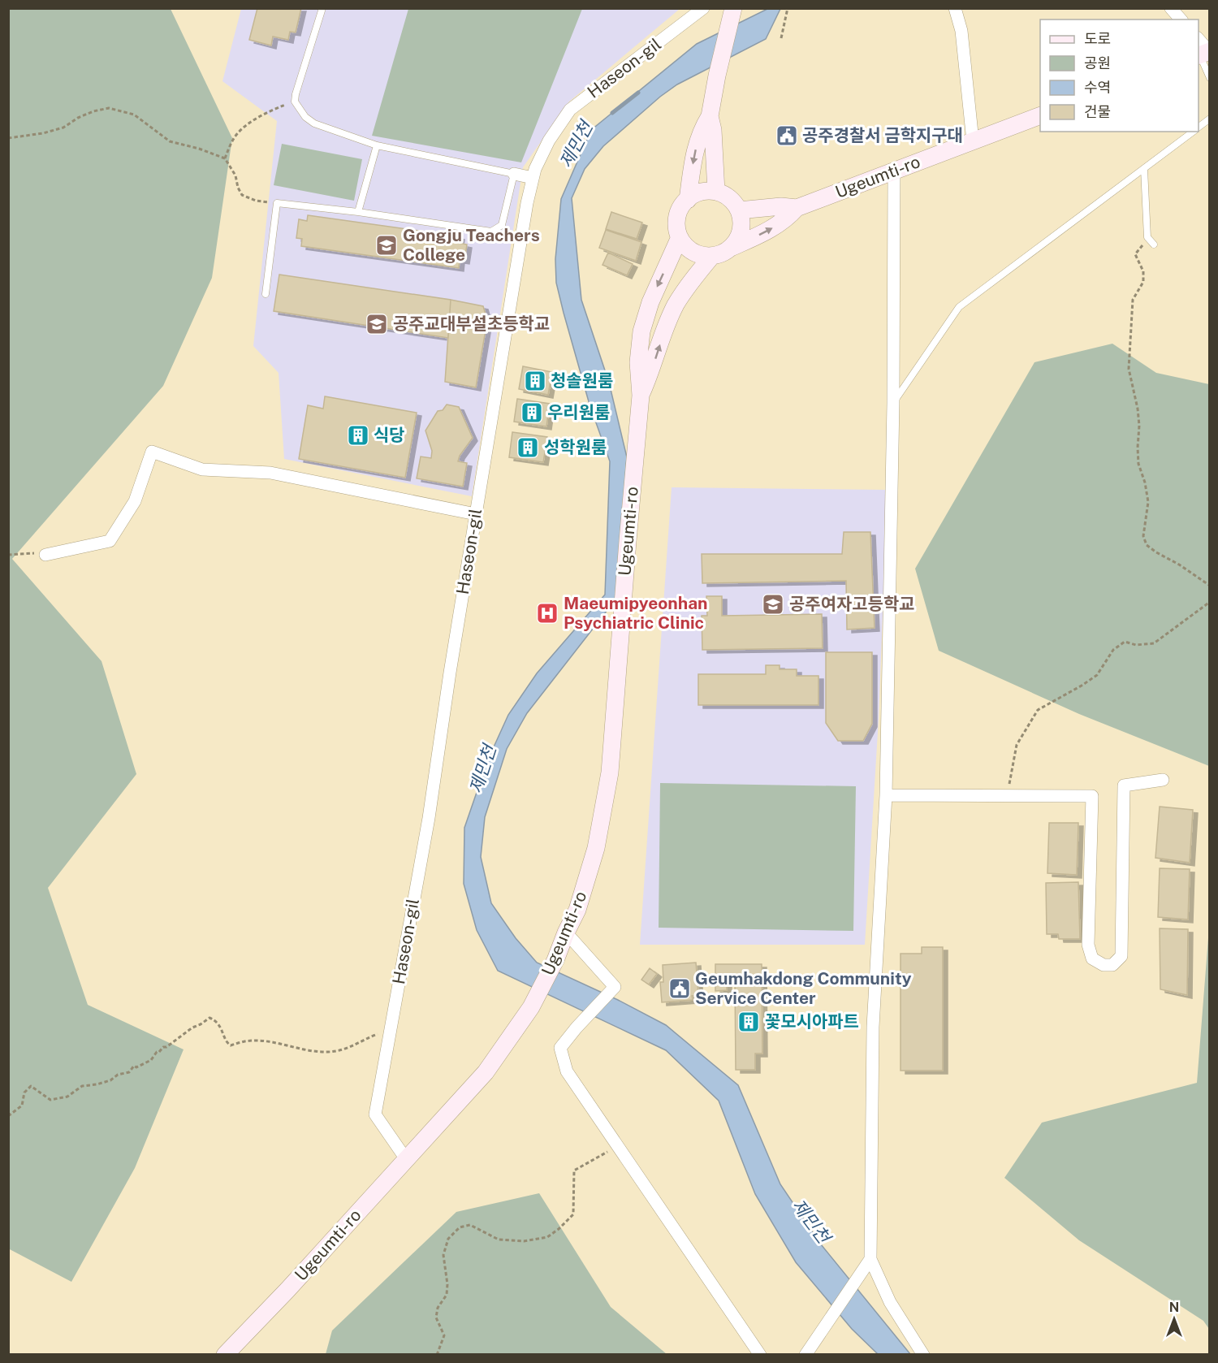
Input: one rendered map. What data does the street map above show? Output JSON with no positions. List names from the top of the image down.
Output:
{
  "streets": {
    "main road": ["Ugeumti-ro"],
    "street": ["Haseon-gil"]
  },
  "crossings": [
    ["Haseon-gil", "Ugeumti-ro"]
  ],
  "water": ["제민천"],
  "places": {
    "public building": ["공주경찰서 금학지구대", "Geumhakdong Community Service Center"],
    "school or university": ["Gongju Teachers College", "공주교대부설초등학교", "공주여자고등학교"],
    "building": [
      "청솔원룸",
      "우리원룸",
      "식당",
      "성학원룸",
      "꽃모시아파트"
    ],
    "hospital": ["Maeumipyeonhan Psychiatric Clinic"]
  },
  "legend": [
    "도로",
    "공원",
    "수역",
    "건물"
  ],
  "north": "top"
}
